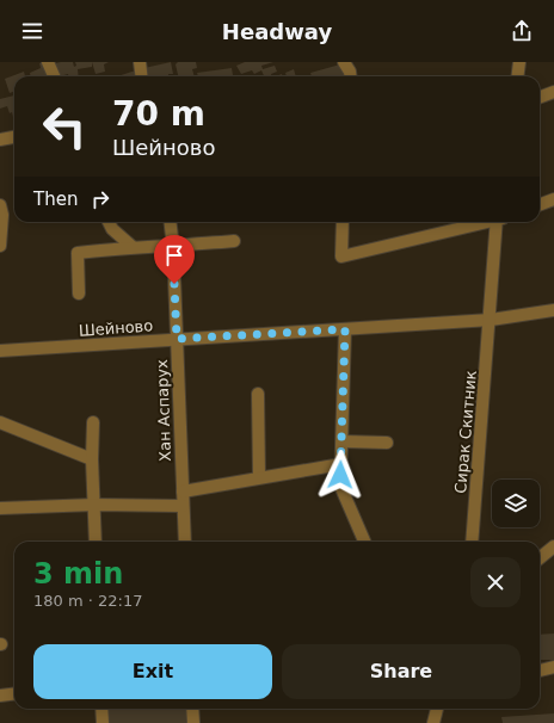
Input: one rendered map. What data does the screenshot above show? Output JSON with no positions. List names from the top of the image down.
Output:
{
  "streets": {
    "street": ["Шейново", "Хан Аспарух", "Сирак Скитник"]
  },
  "crossings": [
    ["Шейново", "Хан Аспарух"],
    ["Шейново", "Сирак Скитник"]
  ],
  "page": {
    "header": "Headway",
    "turn": ["70 m", "Шейново"],
    "then": "Then",
    "heading": ["3 min", "180 m · 22:17"],
    "buttons": ["Exit", "Share"]
  }
}
